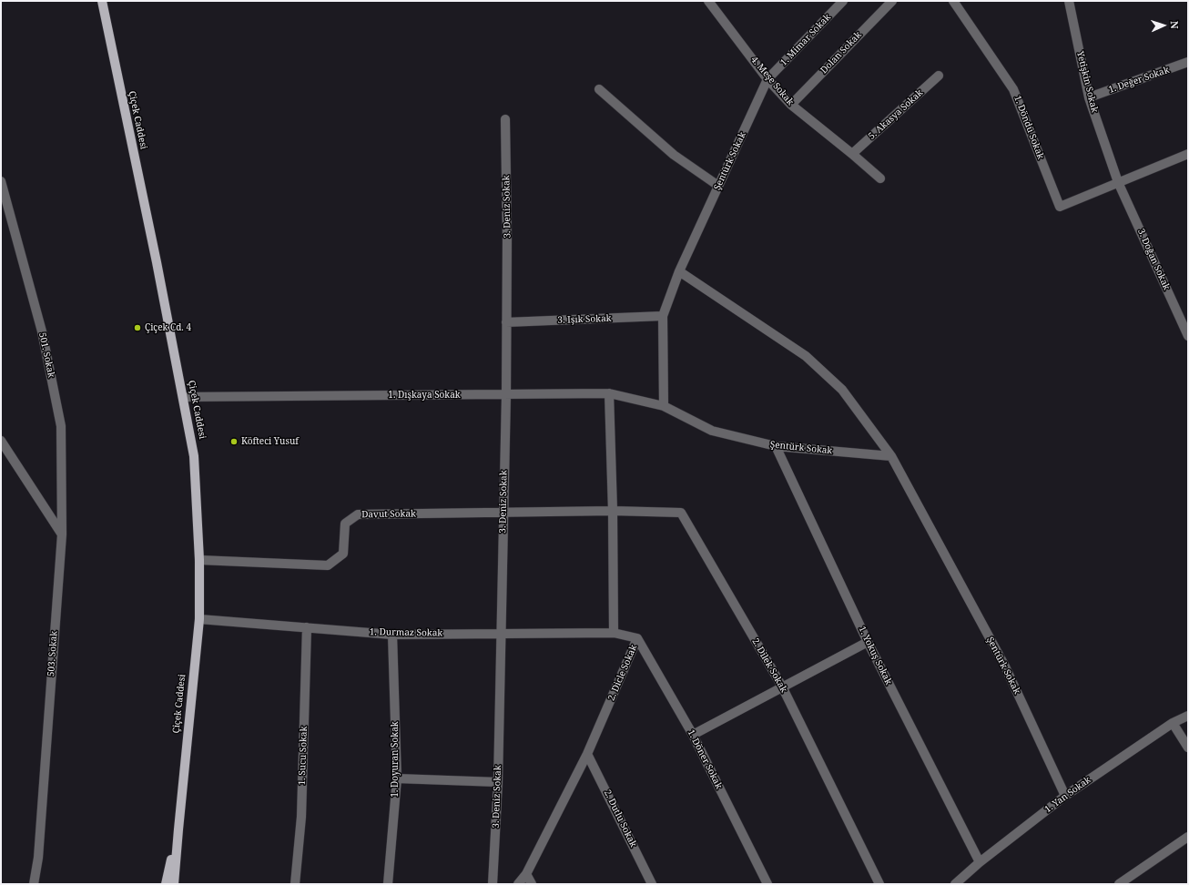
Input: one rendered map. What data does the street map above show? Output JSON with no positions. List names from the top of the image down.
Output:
{
  "streets": {
    "main road": ["Çiçek Caddesi"],
    "street": [
      "1. Mimar Sokak",
      "Dolan Sokak",
      "1. Değer Sokak",
      "4. Meşe Sokak",
      "Yetişkin Sokak",
      "5. Akasya Sokak",
      "1. Döndü Sokak",
      "Şentürk Sokak",
      "3. Deniz Sokak",
      "3. Doğan Sokak",
      "3. Işık Sokak",
      "501. Sokak",
      "1. Dışkaya Sokak",
      "Davut Sokak",
      "1. Durmaz Sokak",
      "503. Sokak",
      "1. Yokuş Sokak",
      "2. Dilek Sokak",
      "2. Dicle Sokak",
      "1. Sucu Sokak",
      "1. Doyuran Sokak",
      "1. Döner Sokak",
      "1. Yan Sokak",
      "2. Dutlu Sokak"
    ]
  },
  "crossings": [
    ["1. Mimar Sokak", "4. Meşe Sokak"],
    ["1. Mimar Sokak", "Şentürk Sokak"],
    ["Dolan Sokak", "4. Meşe Sokak"],
    ["1. Değer Sokak", "Yetişkin Sokak"],
    ["4. Meşe Sokak", "5. Akasya Sokak"],
    ["4. Meşe Sokak", "Şentürk Sokak"],
    ["Yetişkin Sokak", "1. Döndü Sokak"],
    ["Yetişkin Sokak", "3. Doğan Sokak"],
    ["Çiçek Caddesi", "1. Dışkaya Sokak"],
    ["Çiçek Caddesi", "Davut Sokak"],
    ["Çiçek Caddesi", "1. Durmaz Sokak"],
    ["1. Döndü Sokak", "3. Doğan Sokak"],
    ["Şentürk Sokak", "3. Işık Sokak"],
    ["Şentürk Sokak", "1. Dışkaya Sokak"],
    ["Şentürk Sokak", "1. Yokuş Sokak"],
    ["Şentürk Sokak", "1. Yan Sokak"],
    ["3. Deniz Sokak", "3. Işık Sokak"],
    ["3. Deniz Sokak", "1. Dışkaya Sokak"],
    ["3. Deniz Sokak", "Davut Sokak"],
    ["3. Deniz Sokak", "1. Durmaz Sokak"],
    ["501. Sokak", "503. Sokak"],
    ["Davut Sokak", "2. Dilek Sokak"],
    ["1. Durmaz Sokak", "2. Dicle Sokak"],
    ["1. Durmaz Sokak", "1. Sucu Sokak"],
    ["1. Durmaz Sokak", "1. Doyuran Sokak"],
    ["1. Yokuş Sokak", "1. Yan Sokak"],
    ["2. Dicle Sokak", "1. Döner Sokak"],
    ["2. Dicle Sokak", "2. Dutlu Sokak"]
  ],
  "places": ["Çiçek Cd. 4", "Köfteci Yusuf"],
  "north": "right"
}
